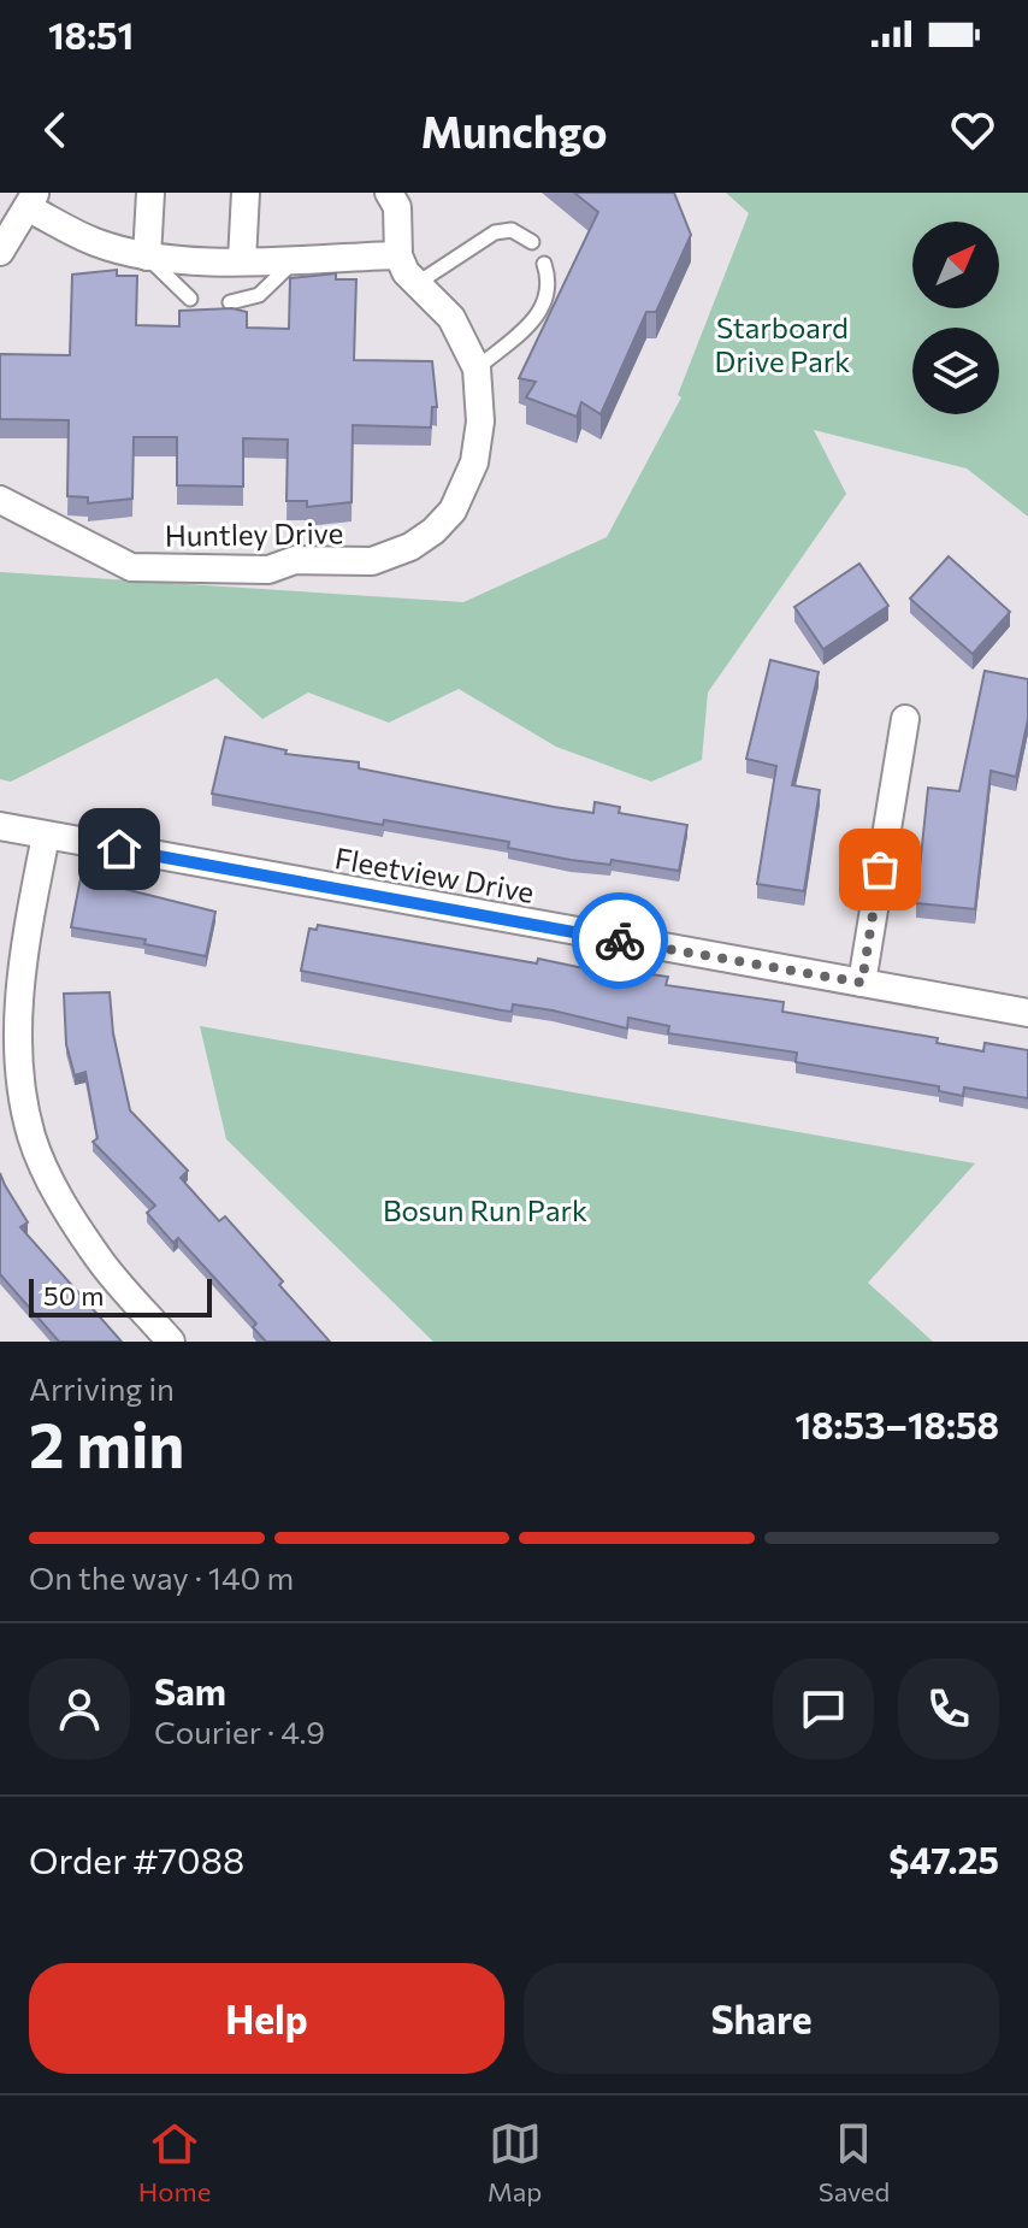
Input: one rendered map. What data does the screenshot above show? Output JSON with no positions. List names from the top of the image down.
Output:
{
  "streets": {
    "street": ["Huntley Drive", "Fleetview Drive"]
  },
  "parks": ["Starboard Drive Park", "Bosun Run Park"],
  "scale_bar": "50 m",
  "north": "top right",
  "page": {
    "status": "18:51",
    "header": "Munchgo",
    "scale": "50 m",
    "heading": ["2 min", "Arriving in", "18:53–18:58"],
    "panel": [
      "Sam",
      "Courier · 4.9",
      "Order #7088",
      "$47.25"
    ],
    "bar": "On the way · 140 m",
    "buttons": ["Help", "Share"],
    "tabs": ["Home", "Map", "Saved"]
  }
}
